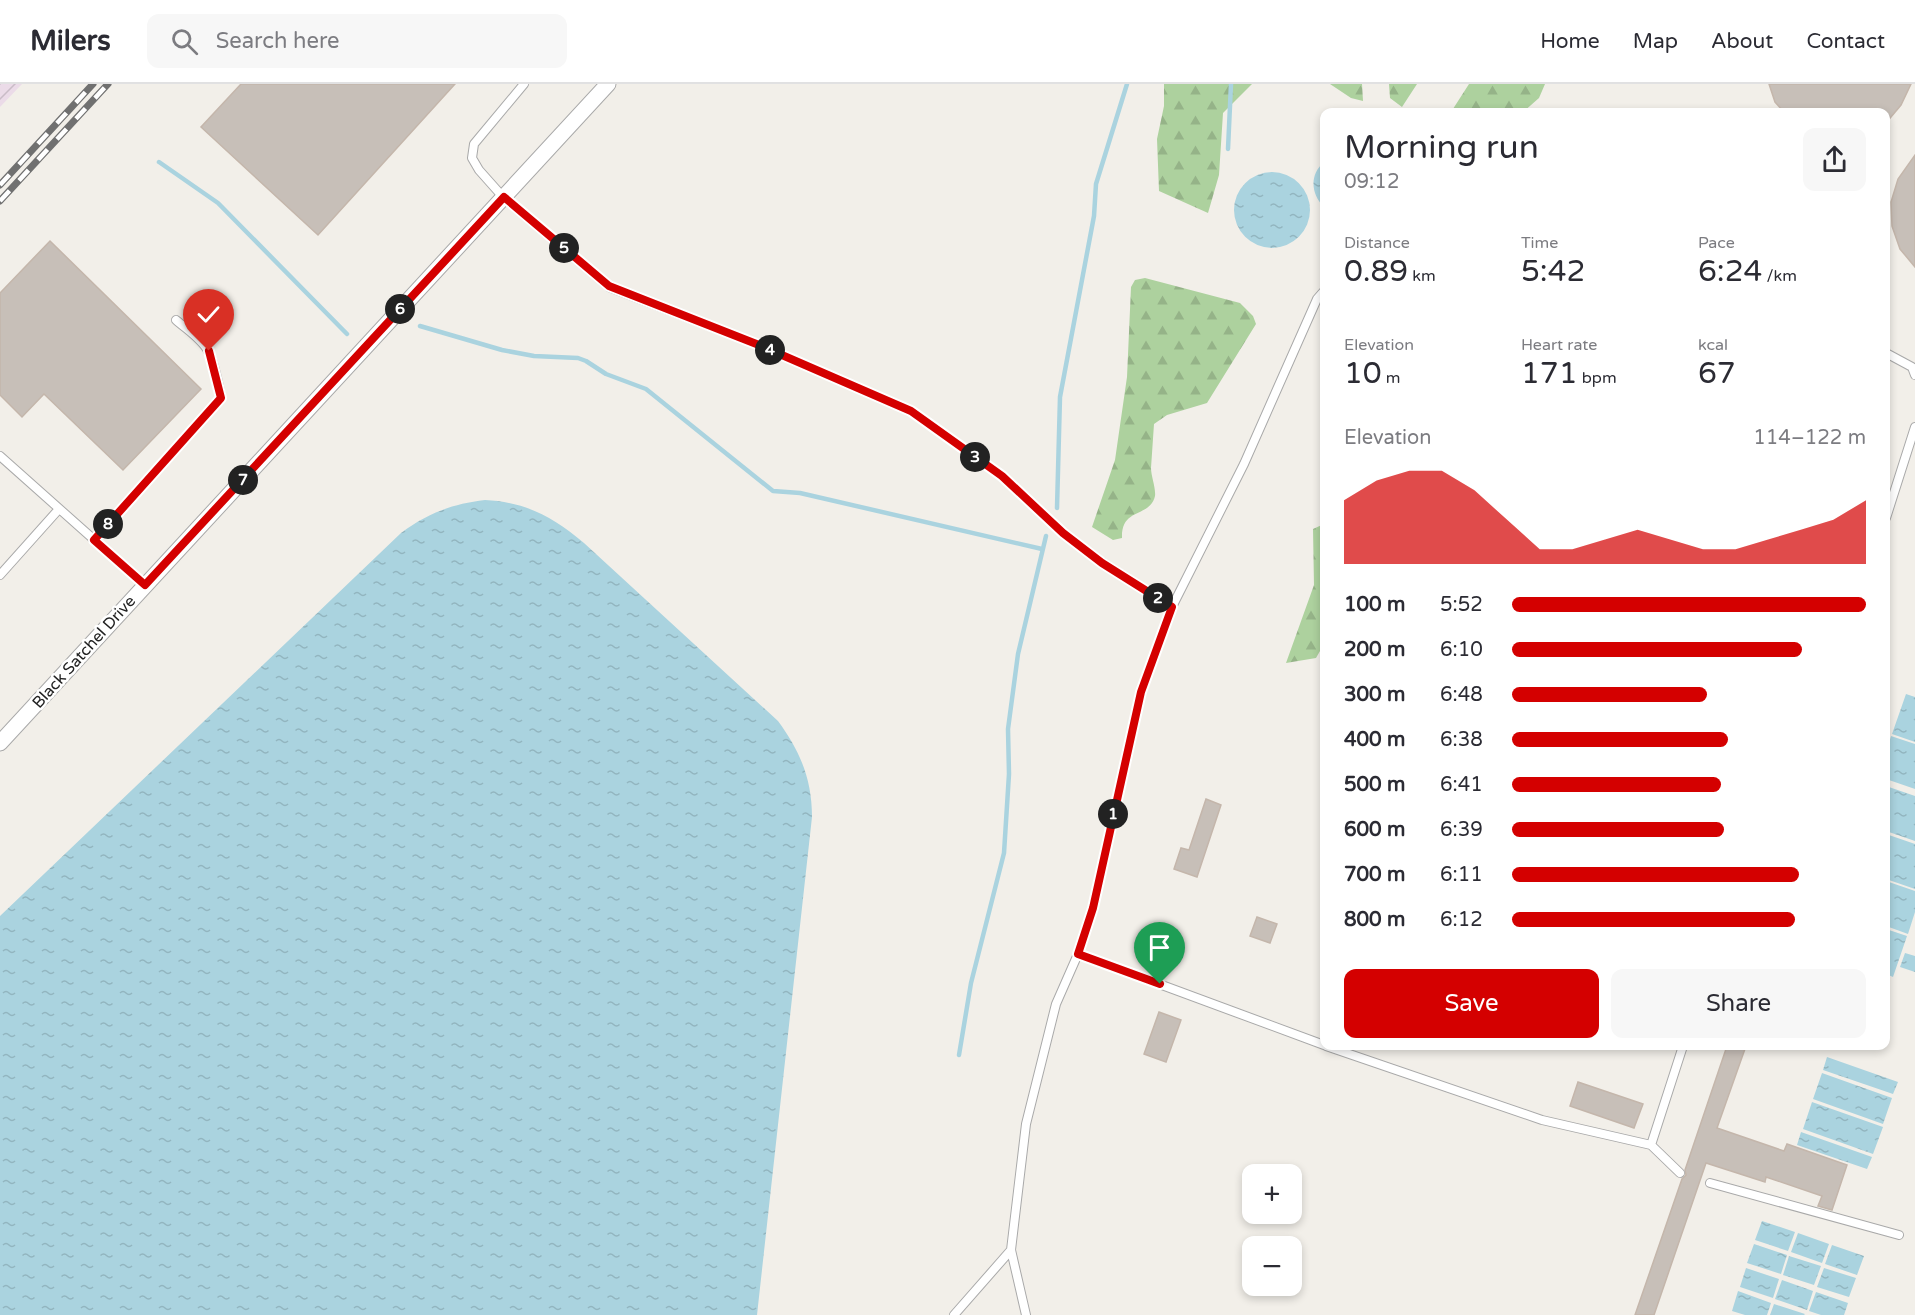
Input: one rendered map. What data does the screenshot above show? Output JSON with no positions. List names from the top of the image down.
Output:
{
  "streets": {
    "street": ["Black Satchel Drive"]
  },
  "page": {
    "header": "Milers",
    "search": "Search here",
    "nav": [
      "Home",
      "Map",
      "About",
      "Contact"
    ],
    "heading": ["Morning run", "09:12"],
    "stats": [
      ["Distance", "0.89 km"],
      ["Time", "5:42"],
      ["Pace", "6:24 /km"],
      ["Elevation", "10 m"],
      ["Heart rate", "171 bpm"],
      ["kcal", "67"]
    ],
    "pins": [
      "5",
      "6",
      "4",
      "3",
      "7",
      "8",
      "2",
      "1"
    ],
    "chart": ["Elevation", "114–122 m"],
    "list": [
      {
        "name": "100 m",
        "note": "5:52"
      },
      {
        "name": "200 m",
        "note": "6:10"
      },
      {
        "name": "300 m",
        "note": "6:48"
      },
      {
        "name": "400 m",
        "note": "6:38"
      },
      {
        "name": "500 m",
        "note": "6:41"
      },
      {
        "name": "600 m",
        "note": "6:39"
      },
      {
        "name": "700 m",
        "note": "6:11"
      },
      {
        "name": "800 m",
        "note": "6:12"
      }
    ],
    "buttons": ["Save", "Share"],
    "map_buttons": ["+", "−"]
  }
}
